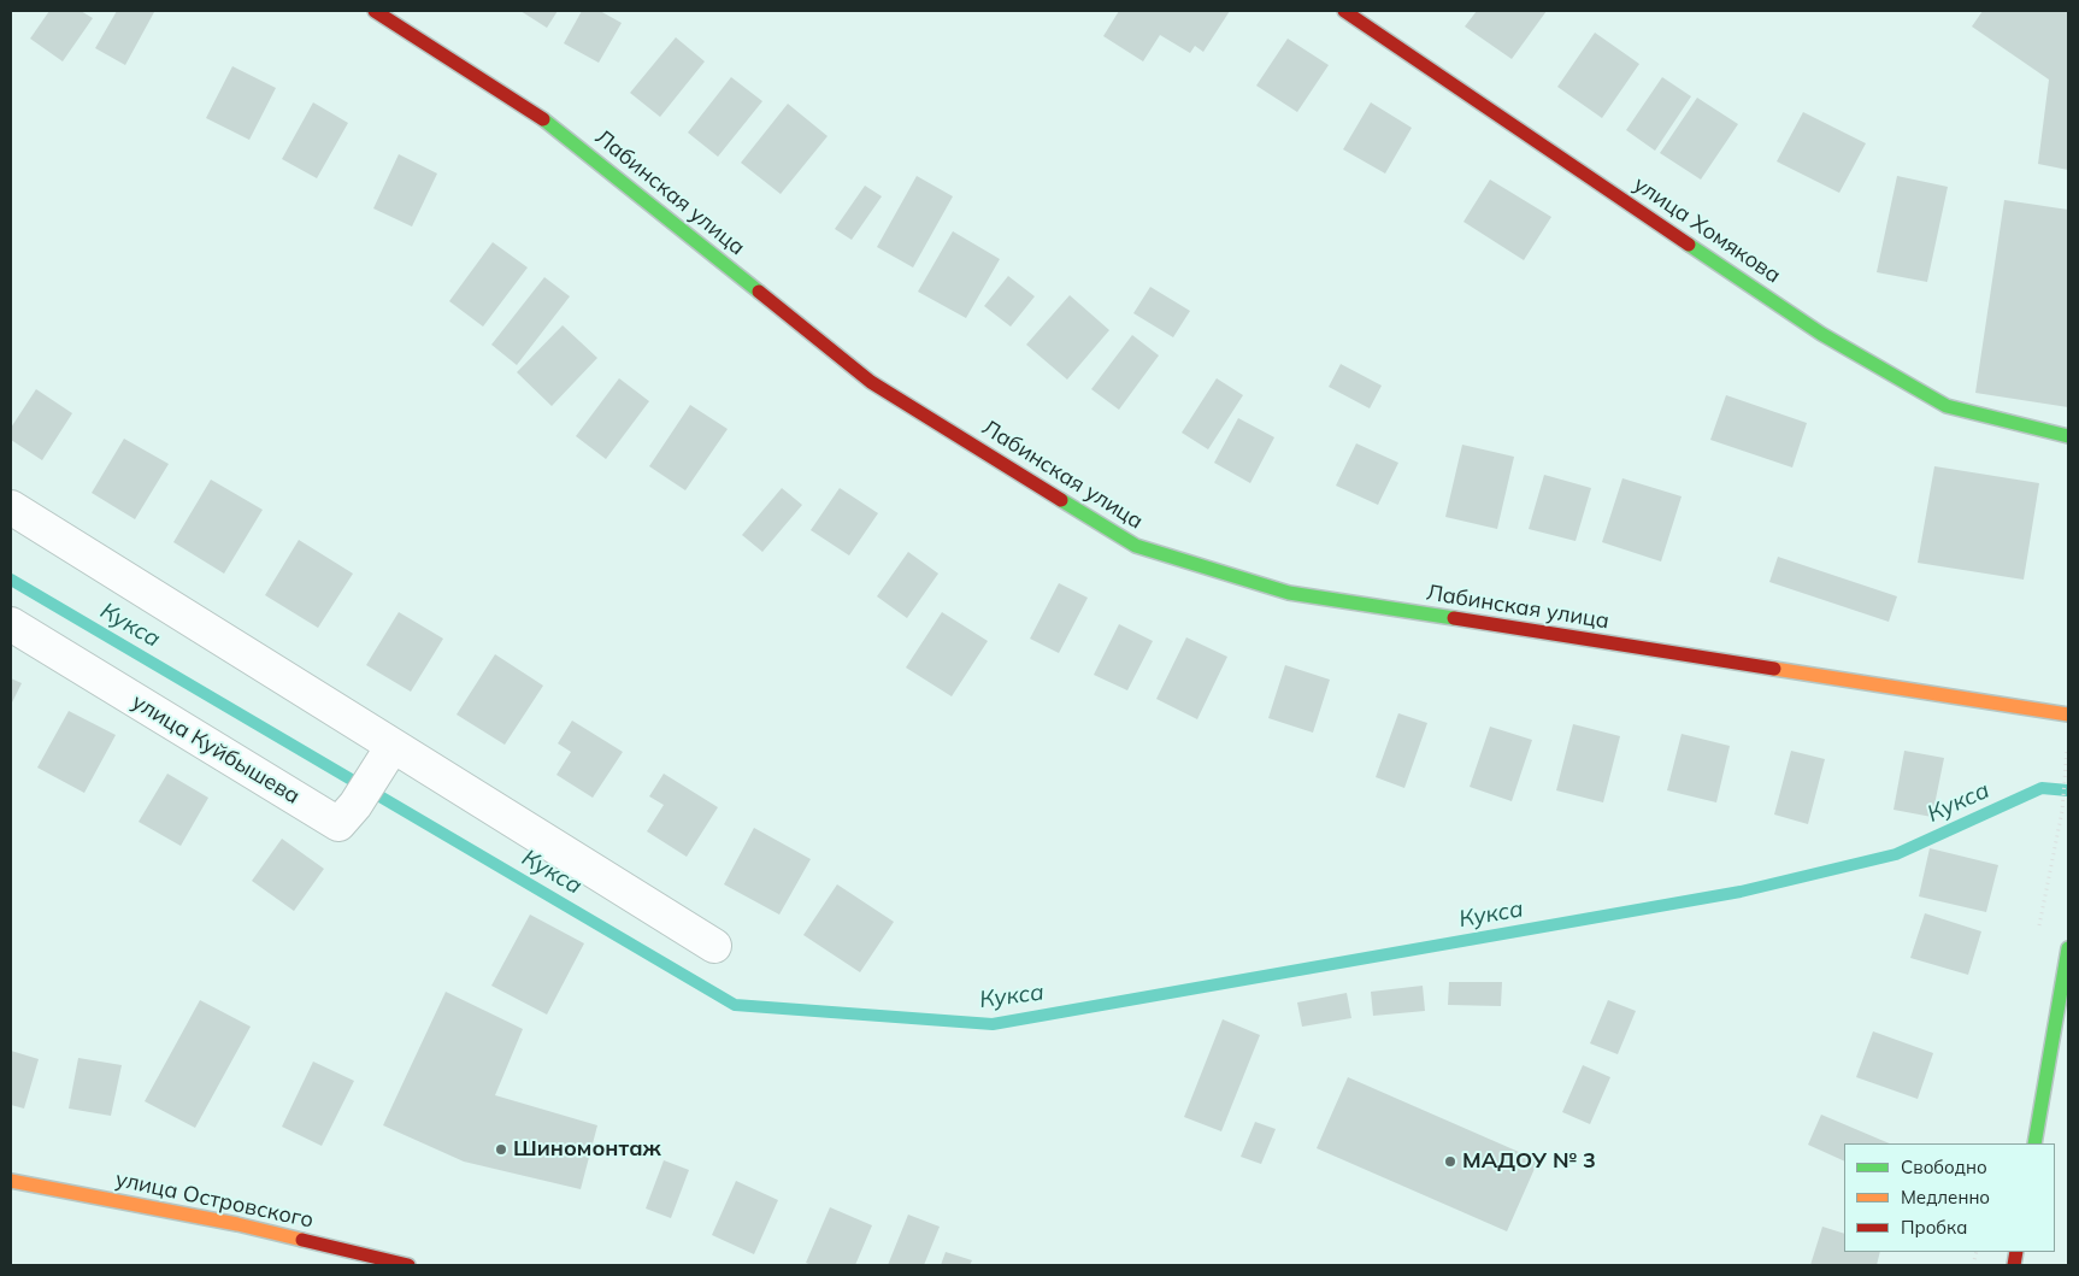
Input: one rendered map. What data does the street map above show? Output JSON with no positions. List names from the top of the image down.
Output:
{
  "streets": {
    "street": [
      "Лабинская улица",
      "улица Хомякова",
      "улица Куйбышева",
      "улица Островского"
    ]
  },
  "water": ["Кукса"],
  "places": ["Шиномонтаж", "МАДОУ № 3"],
  "legend": ["Свободно", "Медленно", "Пробка"]
}
